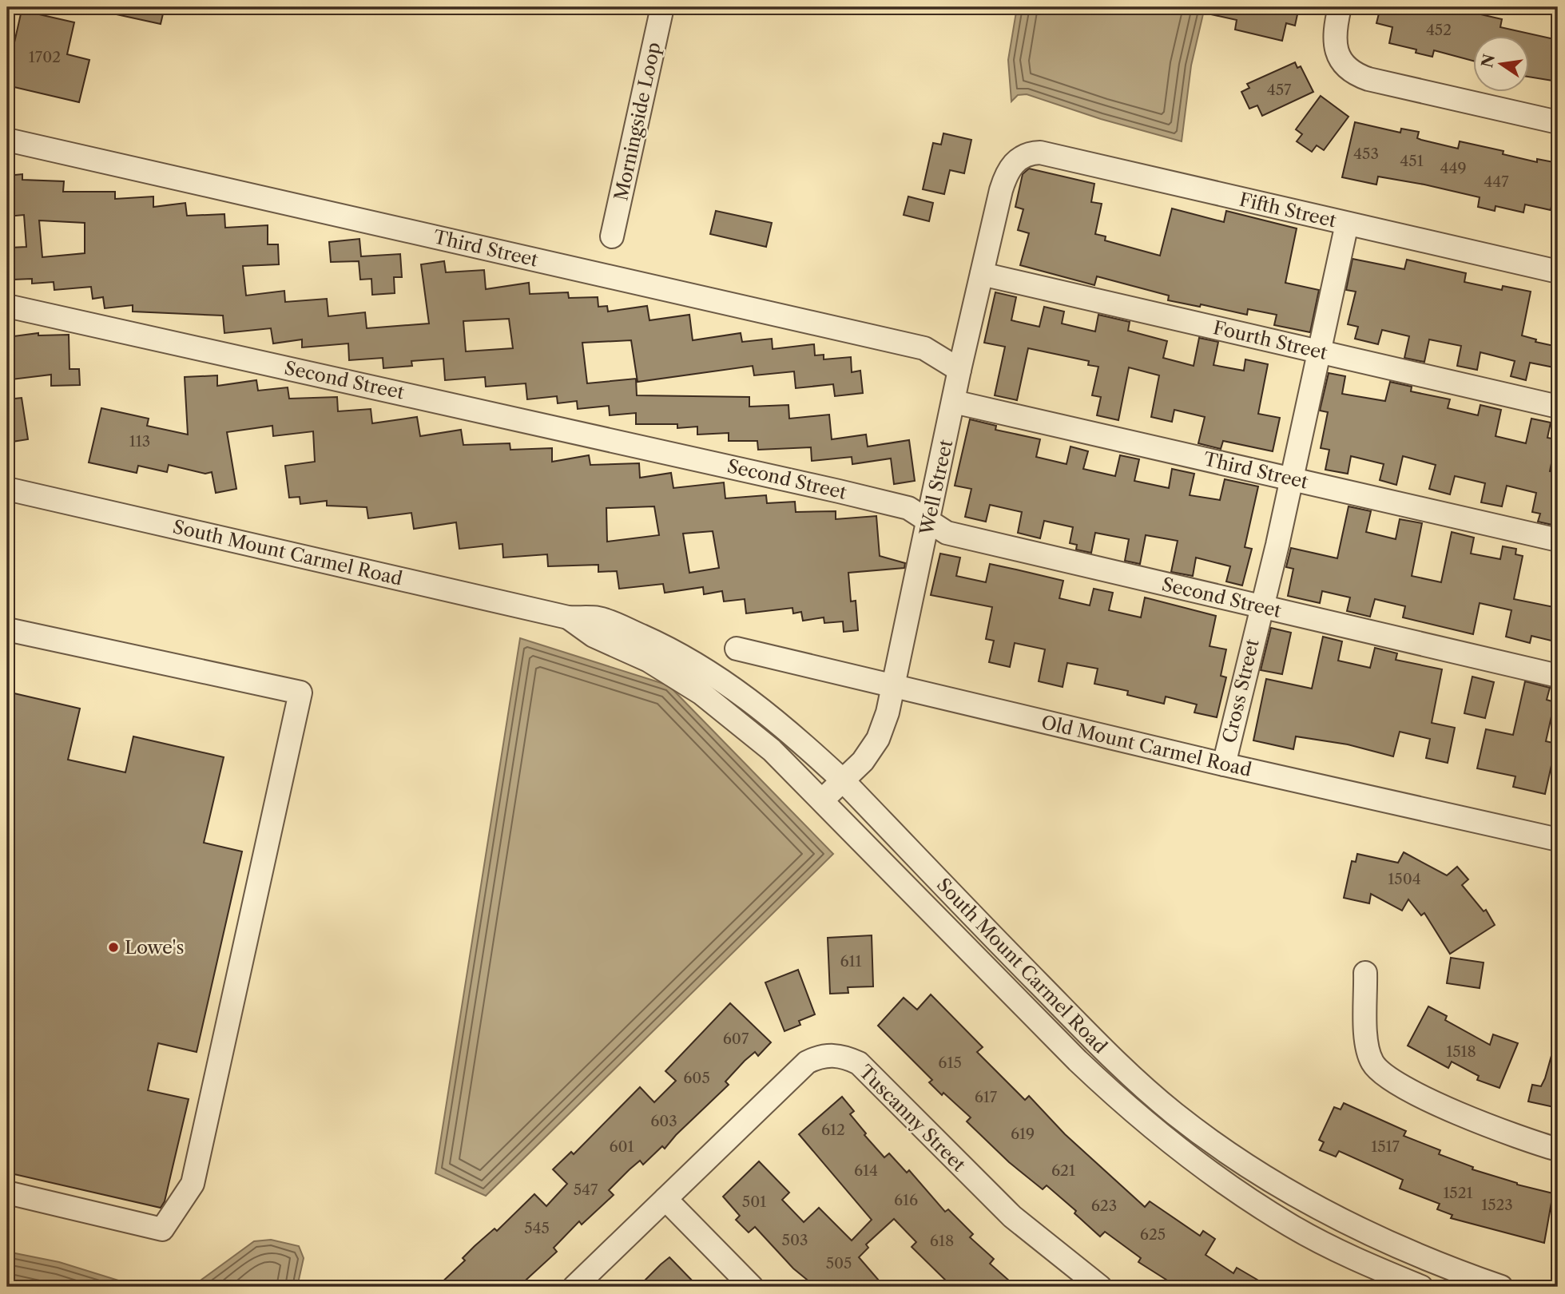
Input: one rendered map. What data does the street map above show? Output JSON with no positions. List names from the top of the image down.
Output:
{
  "streets": {
    "street": [
      "Morningside Loop",
      "Fifth Street",
      "Third Street",
      "Fourth Street",
      "Second Street",
      "Well Street",
      "South Mount Carmel Road",
      "Cross Street",
      "Old Mount Carmel Road",
      "Tuscanny Street"
    ]
  },
  "crossings": [
    ["Fifth Street", "Well Street"],
    ["Fifth Street", "Cross Street"],
    ["Third Street", "Well Street"],
    ["Third Street", "Cross Street"],
    ["Fourth Street", "Well Street"],
    ["Fourth Street", "Cross Street"],
    ["Second Street", "Well Street"],
    ["Second Street", "Cross Street"],
    ["Well Street", "South Mount Carmel Road"],
    ["Well Street", "Old Mount Carmel Road"],
    ["Cross Street", "Old Mount Carmel Road"]
  ],
  "places": ["Lowe's"],
  "house_numbers": [
    "452",
    "1702",
    "457",
    "453",
    "451",
    "449",
    "447",
    "113",
    "1504",
    "611",
    "607",
    "1518",
    "615",
    "605",
    "617",
    "603",
    "612",
    "619",
    "601",
    "1517",
    "614",
    "621",
    "547",
    "1521",
    "616",
    "501",
    "1523",
    "623",
    "545",
    "625",
    "503",
    "618",
    "505"
  ],
  "north": "left"
}
